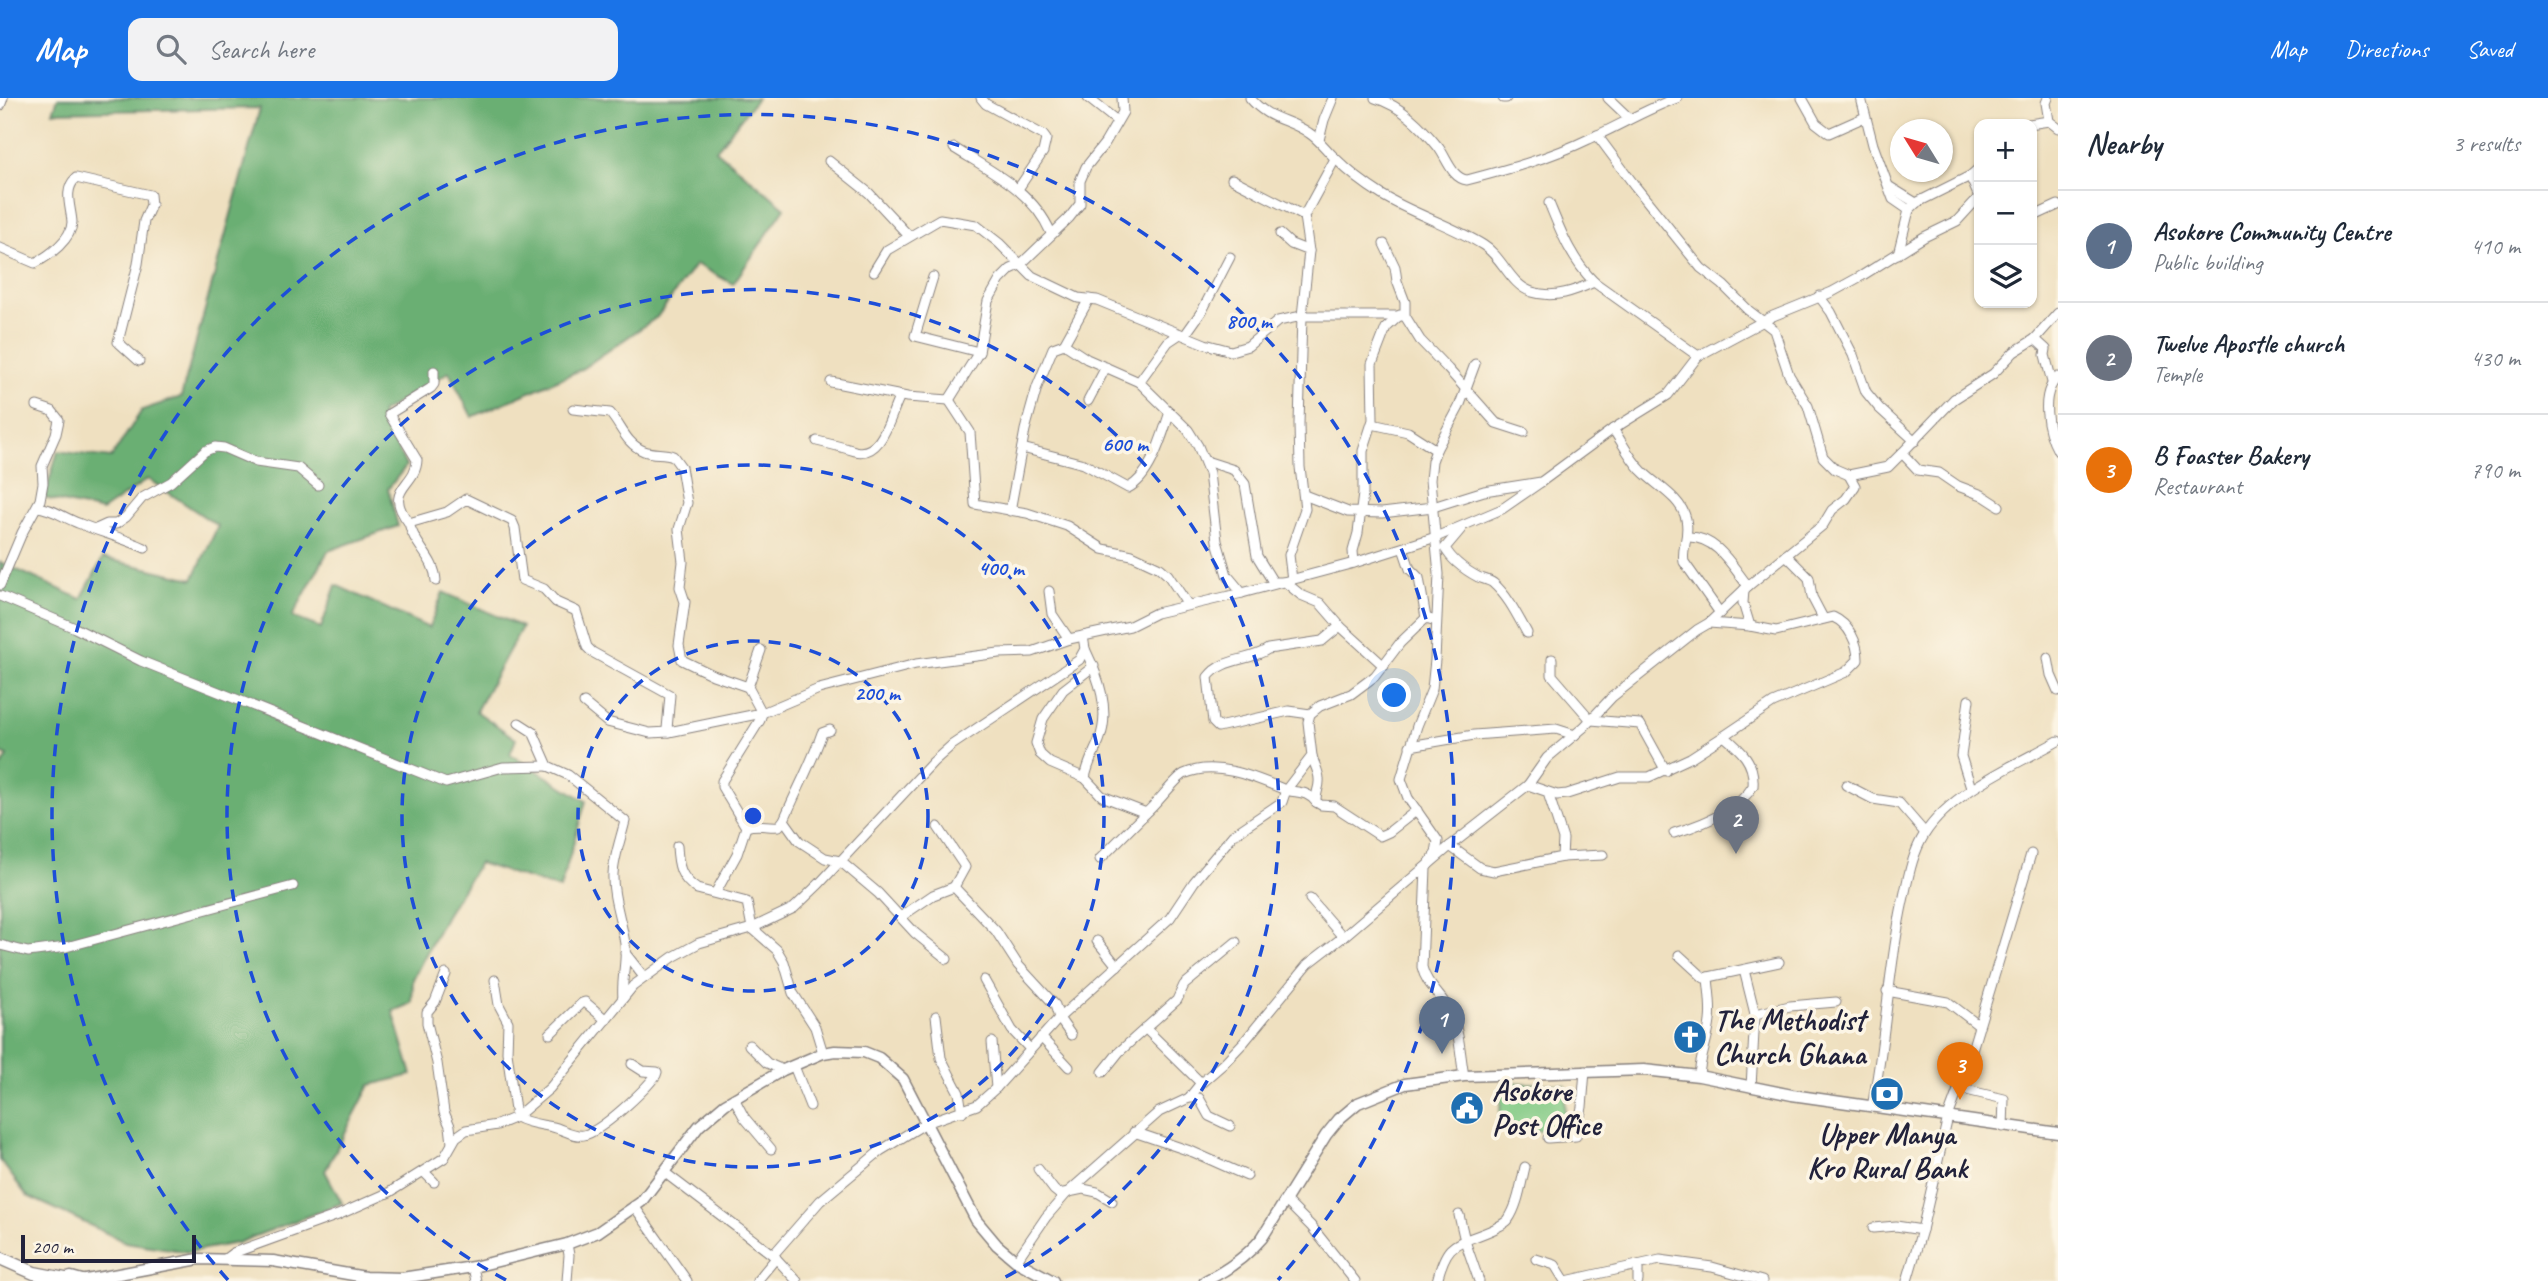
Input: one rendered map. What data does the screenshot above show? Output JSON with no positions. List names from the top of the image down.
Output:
{
  "places": {
    "church": ["The Methodist Church Ghana"],
    "bank": ["Upper Manya Kro Rural Bank"],
    "public building": ["Asokore Post Office"]
  },
  "scale_bar": "200 m",
  "north": "top left",
  "page": {
    "header": "Map",
    "search": "Search here",
    "nav": ["Map", "Directions", "Saved"],
    "heading": ["Nearby", "3 results"],
    "map_buttons": ["+", "−"],
    "list": [
      {
        "mark": "1",
        "name": "Asokore Community Centre",
        "note": "Public building",
        "value": "410 m"
      },
      {
        "mark": "2",
        "name": "Twelve Apostle church",
        "note": "Temple",
        "value": "430 m"
      },
      {
        "mark": "3",
        "name": "B Foaster Bakery",
        "note": "Restaurant",
        "value": "790 m"
      }
    ],
    "pins": ["2", "1", "3"],
    "scale": "200 m"
  },
  "rings": [
    "800 m",
    "600 m",
    "400 m",
    "200 m"
  ]
}
